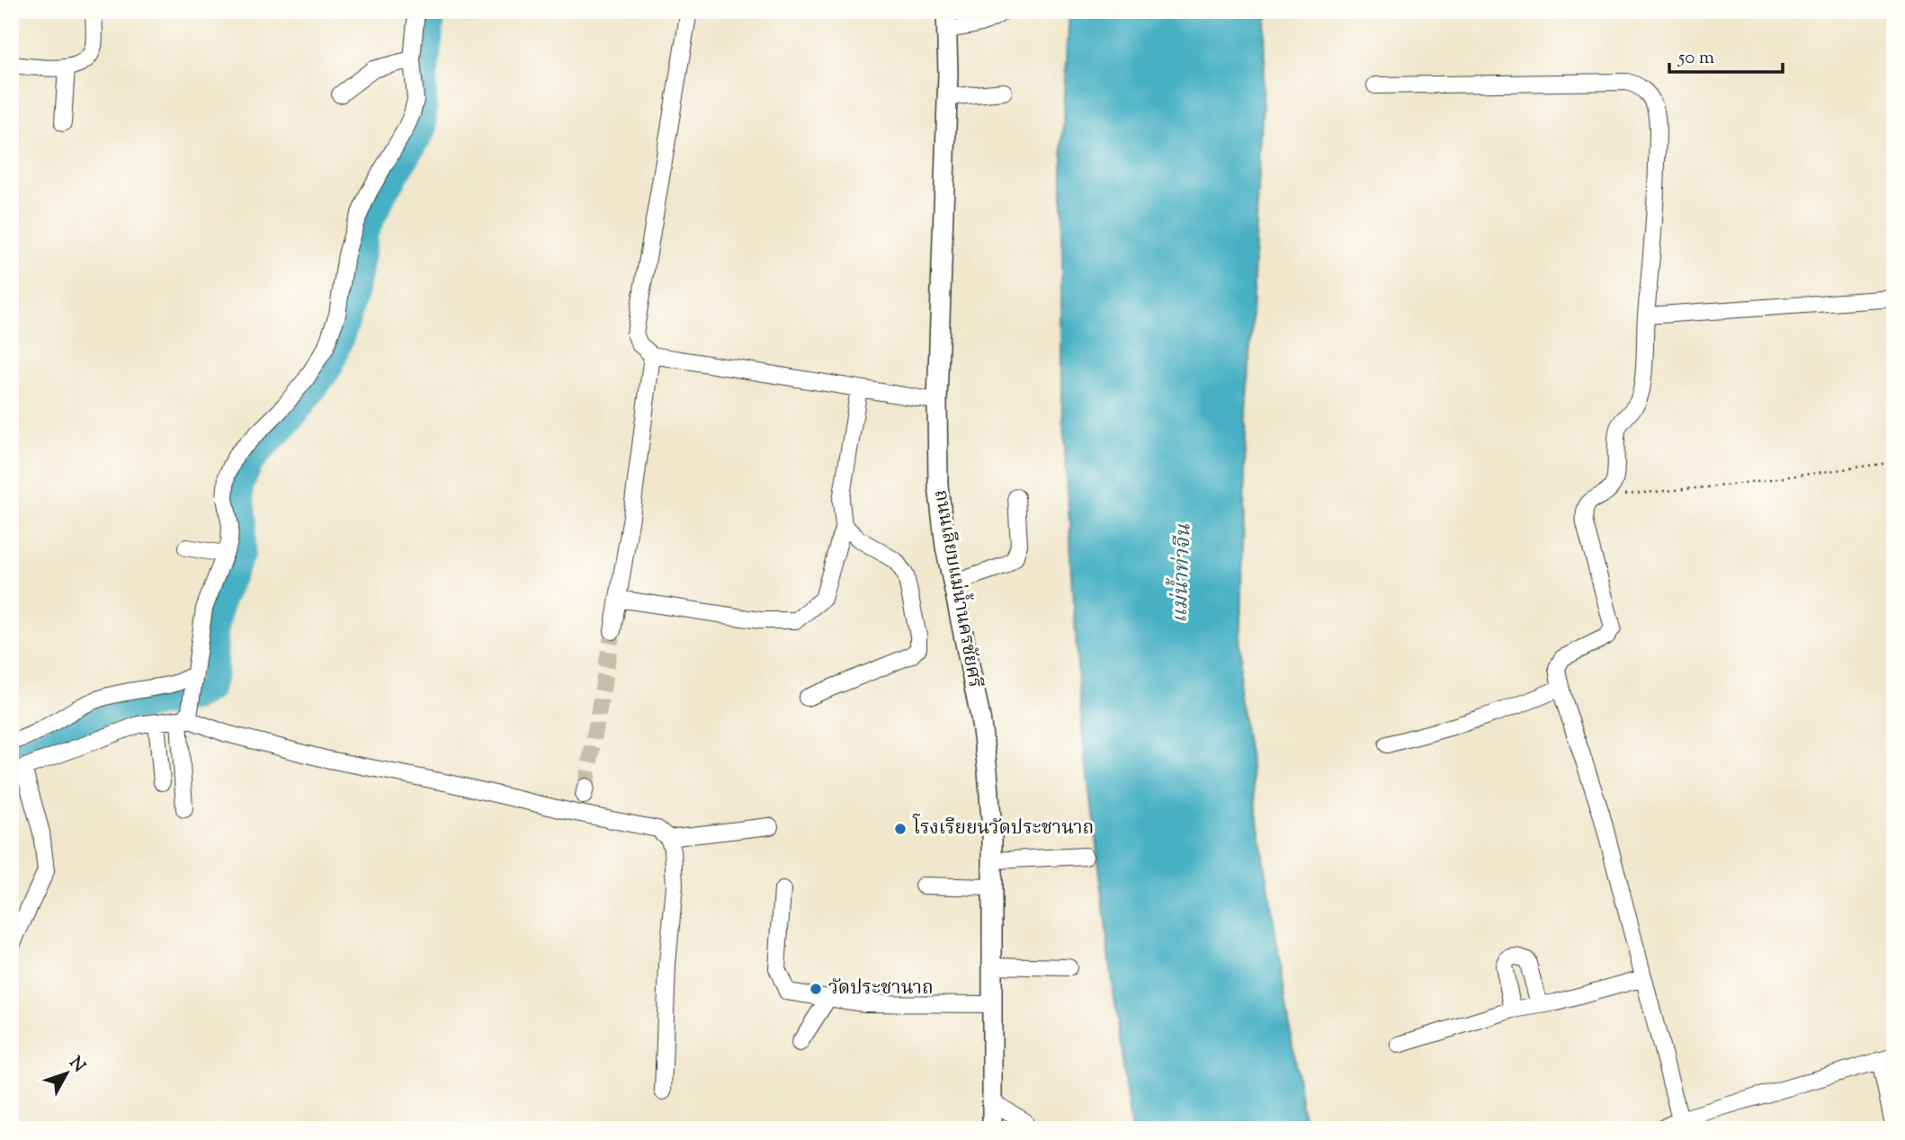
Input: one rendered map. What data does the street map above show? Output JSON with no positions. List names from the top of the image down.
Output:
{
  "streets": {
    "main road": ["ถนนเลียบแม่น้ำนครชัยศรี"]
  },
  "water": ["แม่น้ำท่าจีน"],
  "places": ["โรงเรียยนวัดประชานาถ", "วัดประชานาถ"],
  "scale_bar": "50 m",
  "north": "top right"
}
